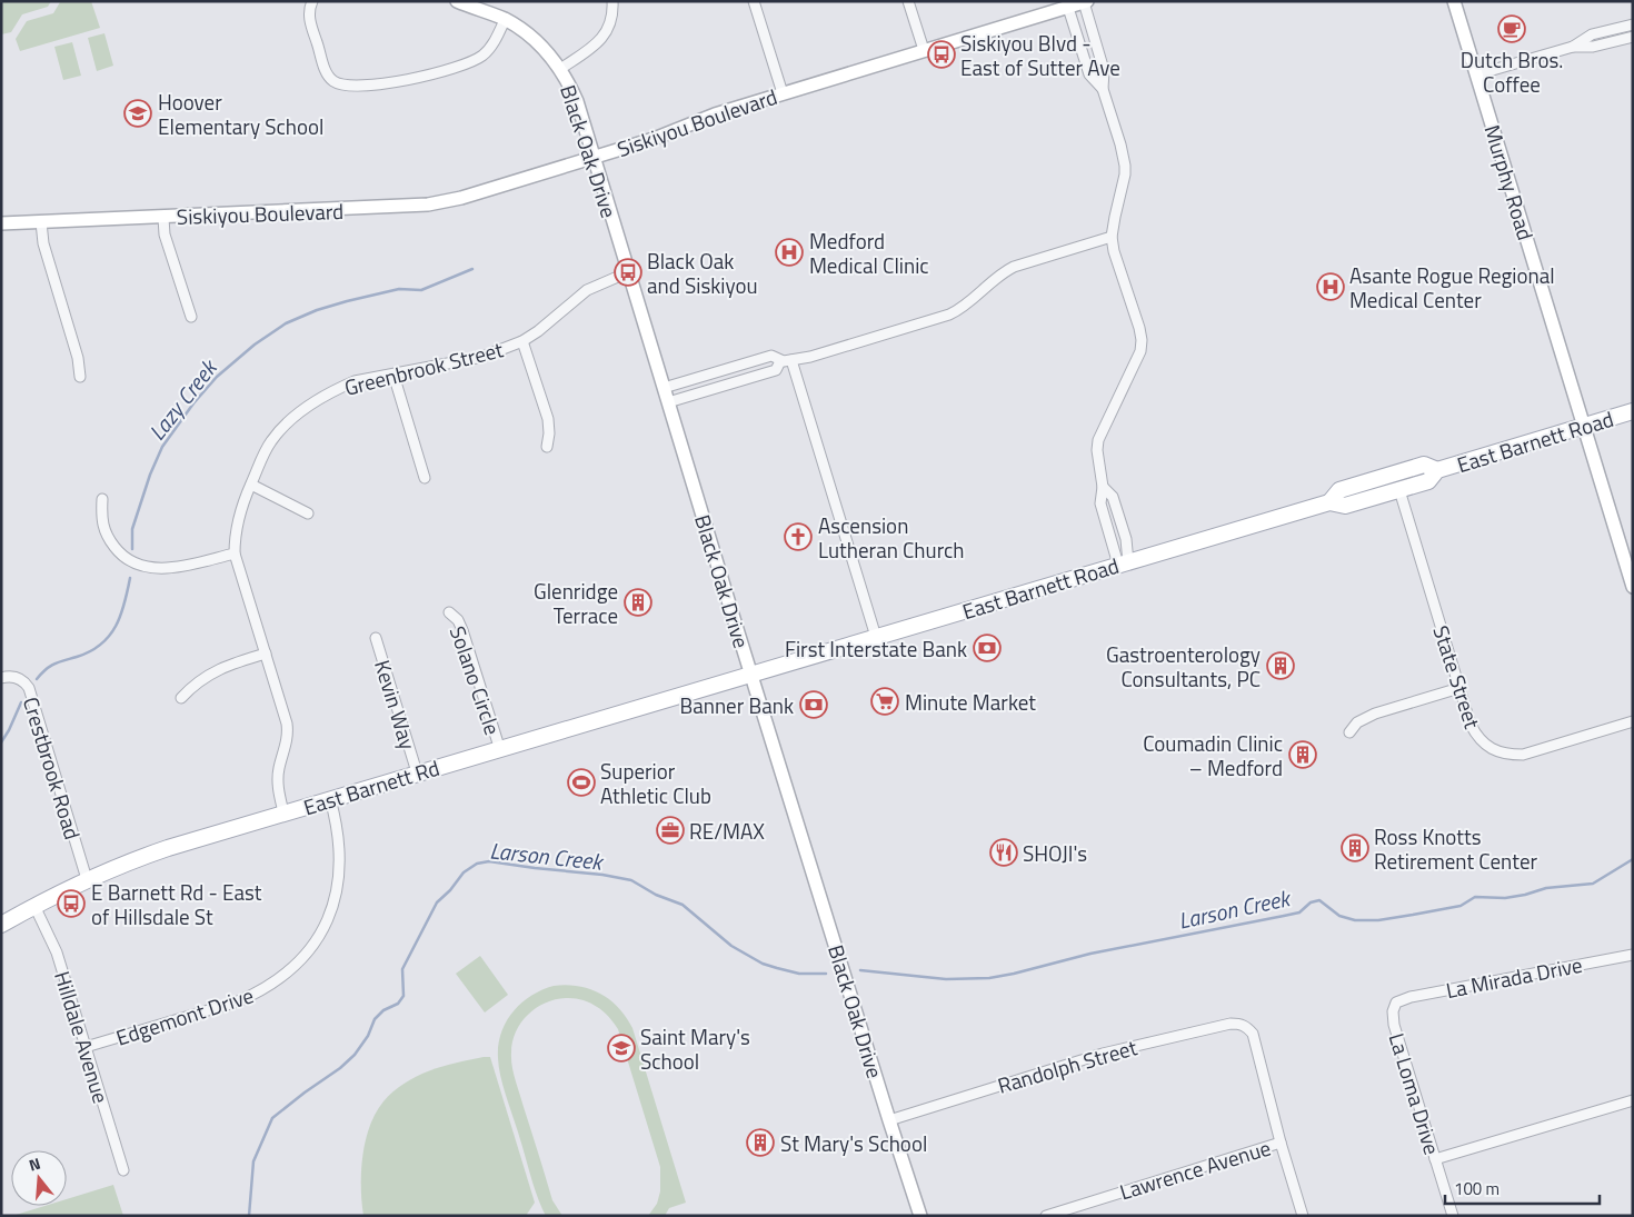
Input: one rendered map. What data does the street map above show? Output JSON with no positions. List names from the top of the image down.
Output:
{
  "streets": {
    "main road": ["East Barnett Road", "East Barnett Rd"],
    "street": [
      "Siskiyou Boulevard",
      "Black Oak Drive",
      "Murphy Road",
      "Greenbrook Street",
      "State Street",
      "Solano Circle",
      "Kevin Way",
      "Crestbrook Road",
      "La Mirada Drive",
      "Edgemont Drive",
      "Hilldale Avenue",
      "Randolph Street",
      "La Loma Drive",
      "Lawrence Avenue"
    ]
  },
  "crossings": [
    ["Siskiyou Boulevard", "Black Oak Drive"],
    ["Black Oak Drive", "Greenbrook Street"],
    ["Black Oak Drive", "East Barnett Road"],
    ["Black Oak Drive", "East Barnett Rd"],
    ["Black Oak Drive", "Randolph Street"],
    ["Murphy Road", "East Barnett Road"],
    ["Greenbrook Street", "East Barnett Rd"],
    ["East Barnett Road", "State Street"],
    ["East Barnett Road", "East Barnett Rd"],
    ["Solano Circle", "East Barnett Rd"],
    ["Kevin Way", "East Barnett Rd"],
    ["Crestbrook Road", "East Barnett Rd"],
    ["East Barnett Rd", "Edgemont Drive"],
    ["East Barnett Rd", "Hilldale Avenue"],
    ["La Mirada Drive", "La Loma Drive"],
    ["Edgemont Drive", "Hilldale Avenue"],
    ["Randolph Street", "Lawrence Avenue"]
  ],
  "water": ["Lazy Creek", "Larson Creek"],
  "places": {
    "cafe": ["Dutch Bros. Coffee"],
    "bus stop": ["Siskiyou Blvd - East of Sutter Ave", "Black Oak and Siskiyou", "E Barnett Rd - East of Hillsdale St"],
    "school or university": ["Hoover Elementary School", "Saint Mary's School"],
    "hospital": ["Medford Medical Clinic", "Asante Rogue Regional Medical Center"],
    "church": ["Ascension Lutheran Church"],
    "building": [
      "Glenridge Terrace",
      "Gastroenterology Consultants, PC",
      "Coumadin Clinic – Medford",
      "Ross Knotts Retirement Center",
      "St Mary's School"
    ],
    "bank": ["First Interstate Bank", "Banner Bank"],
    "supermarket": ["Minute Market"],
    "sports": ["Superior Athletic Club"],
    "office": ["RE/MAX"],
    "restaurant": ["SHOJI's"]
  },
  "scale_bar": "100 m",
  "north": "top"
}
